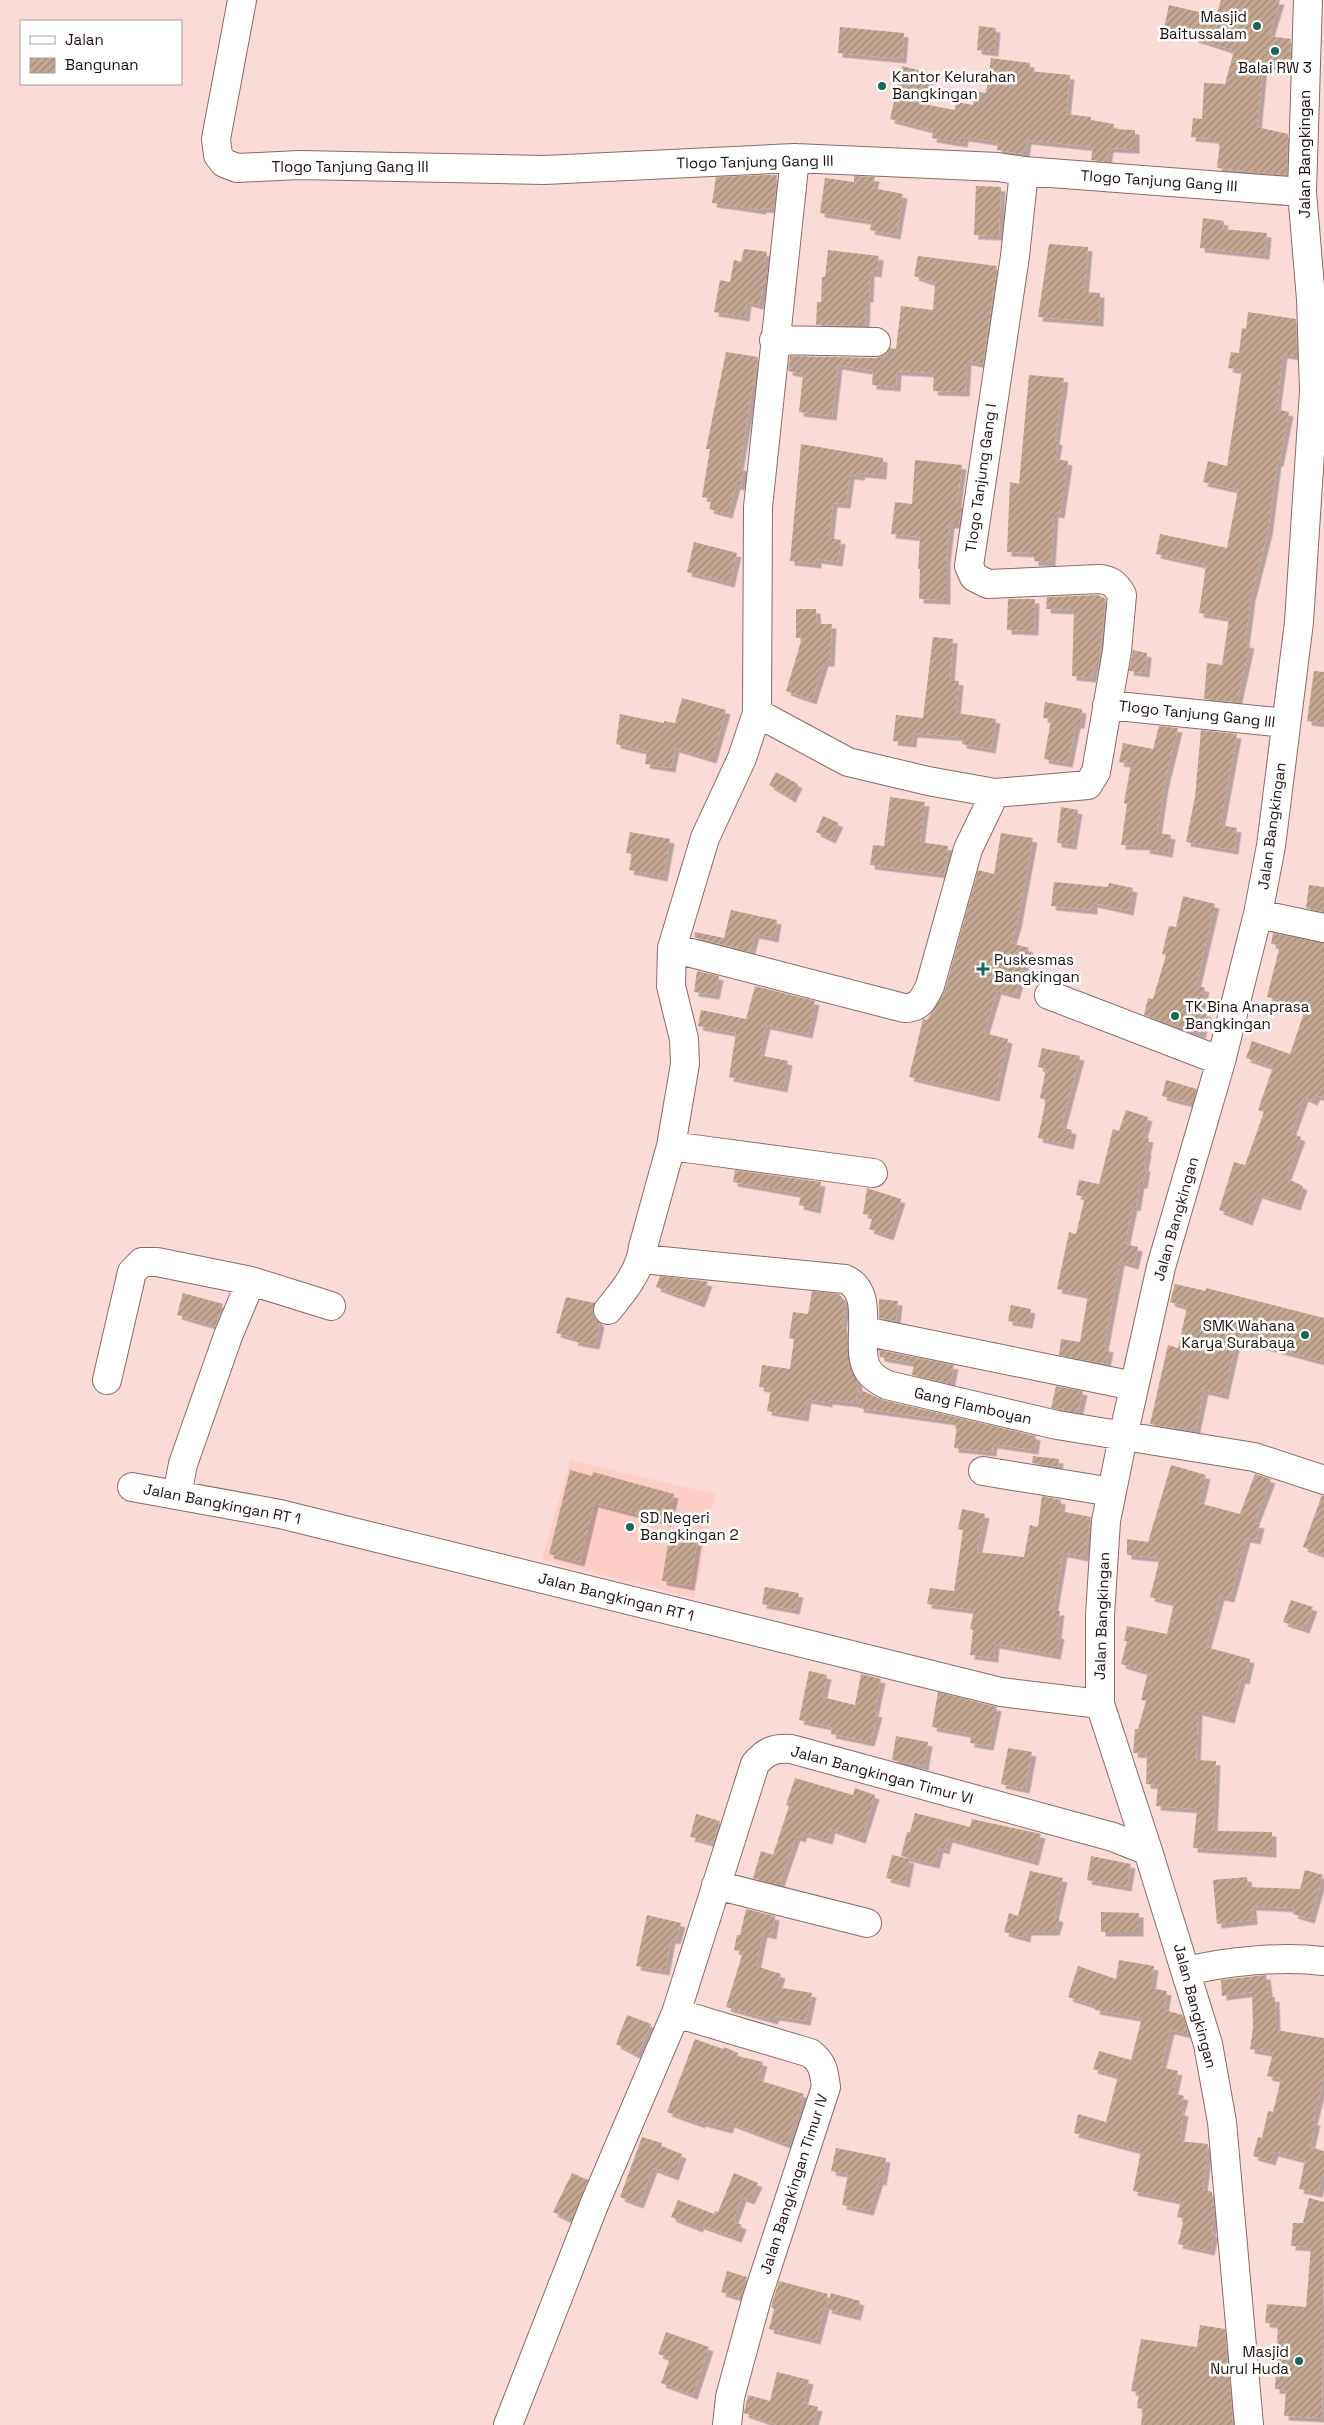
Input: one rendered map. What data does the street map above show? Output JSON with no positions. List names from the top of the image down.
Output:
{
  "streets": {
    "street": [
      "Jalan Bangkingan",
      "Tlogo Tanjung Gang III",
      "Tlogo Tanjung Gang I",
      "Gang Flamboyan",
      "Jalan Bangkingan RT 1",
      "Jalan Bangkingan Timur VI",
      "Jalan Bangkingan Timur IV"
    ]
  },
  "crossings": [
    ["Jalan Bangkingan", "Tlogo Tanjung Gang III"],
    ["Jalan Bangkingan", "Gang Flamboyan"],
    ["Jalan Bangkingan", "Jalan Bangkingan RT 1"],
    ["Jalan Bangkingan", "Jalan Bangkingan Timur VI"],
    ["Tlogo Tanjung Gang III", "Tlogo Tanjung Gang I"],
    ["Jalan Bangkingan Timur VI", "Jalan Bangkingan Timur IV"]
  ],
  "places": {
    "other": [
      "Masjid Baitussalam",
      "Balai RW 3",
      "Kantor Kelurahan Bangkingan",
      "TK Bina Anaprasa Bangkingan",
      "SMK Wahana Karya Surabaya",
      "SD Negeri Bangkingan 2",
      "Masjid Nurul Huda"
    ],
    "health": ["Puskesmas Bangkingan"]
  },
  "legend": ["Jalan", "Bangunan"]
}
